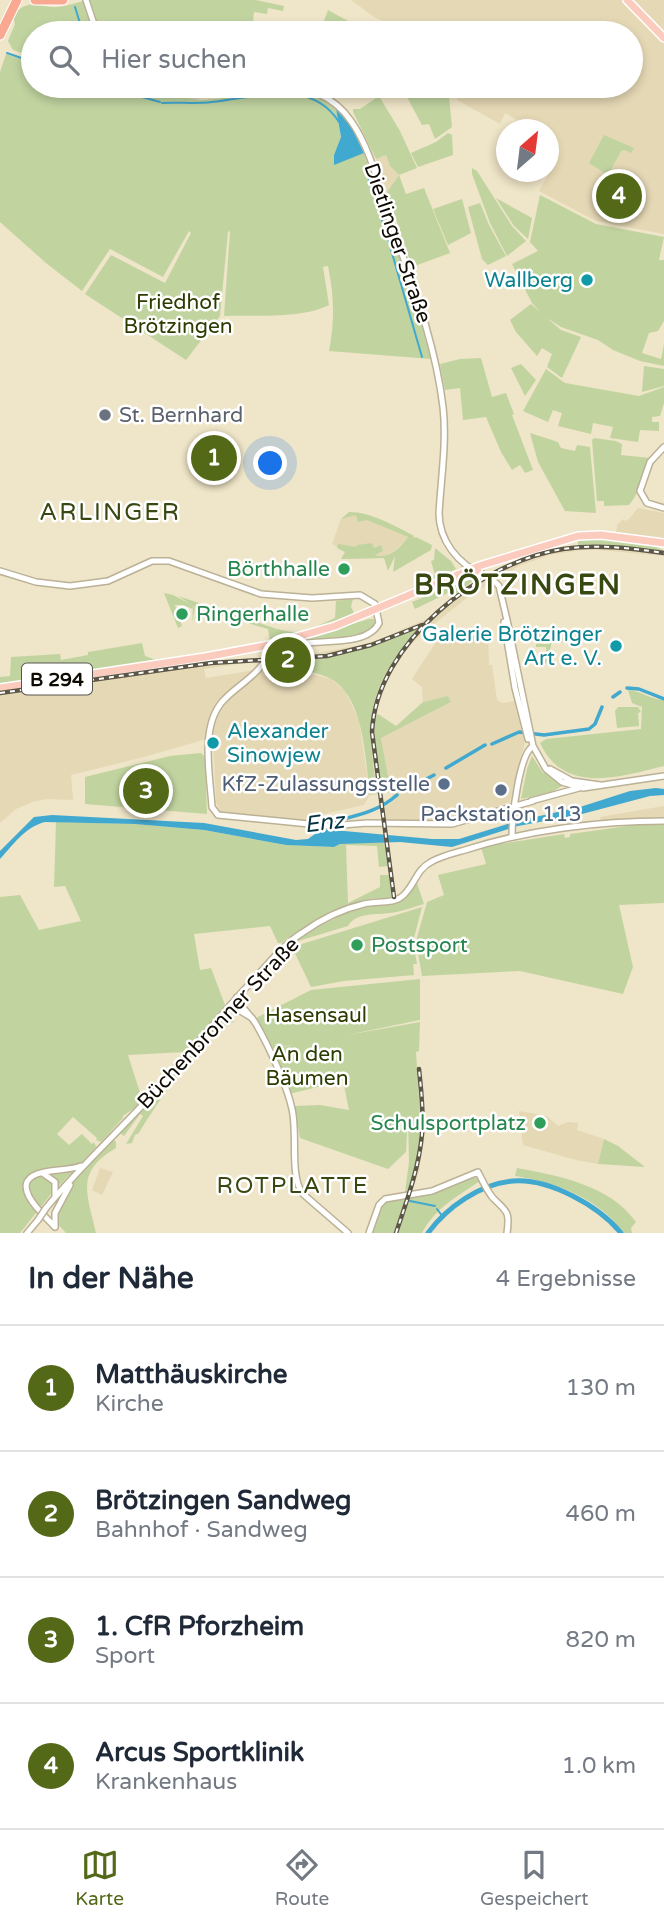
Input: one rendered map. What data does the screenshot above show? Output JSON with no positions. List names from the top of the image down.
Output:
{
  "streets": {
    "main road": ["Dietlinger Straße", "B 294", "Büchenbronner Straße"]
  },
  "crossings": [
    ["Dietlinger Straße", "B 294"]
  ],
  "districts": ["ARLINGER", "BRÖTZINGEN", "ROTPLATTE"],
  "water": ["Enz"],
  "parks": ["Friedhof Brötzingen", "Hasensaul", "An den Bäumen"],
  "places": [
    "Wallberg",
    "St. Bernhard",
    "Börthhalle",
    "Ringerhalle",
    "Galerie Brötzinger Art e. V.",
    "Alexander Sinowjew",
    "KfZ-Zulassungsstelle",
    "Packstation 113",
    "Postsport",
    "Schulsportplatz"
  ],
  "north": "top right",
  "page": {
    "search": "Hier suchen",
    "pins": [
      "4",
      "1",
      "2",
      "3"
    ],
    "heading": ["In der Nähe", "4 Ergebnisse"],
    "list": [
      {
        "mark": "1",
        "name": "Matthäuskirche",
        "note": "Kirche",
        "value": "130 m"
      },
      {
        "mark": "2",
        "name": "Brötzingen Sandweg",
        "note": "Bahnhof · Sandweg",
        "value": "460 m"
      },
      {
        "mark": "3",
        "name": "1. CfR Pforzheim",
        "note": "Sport",
        "value": "820 m"
      },
      {
        "mark": "4",
        "name": "Arcus Sportklinik",
        "note": "Krankenhaus",
        "value": "1.0 km"
      }
    ],
    "nav": ["Karte", "Route", "Gespeichert"]
  }
}
